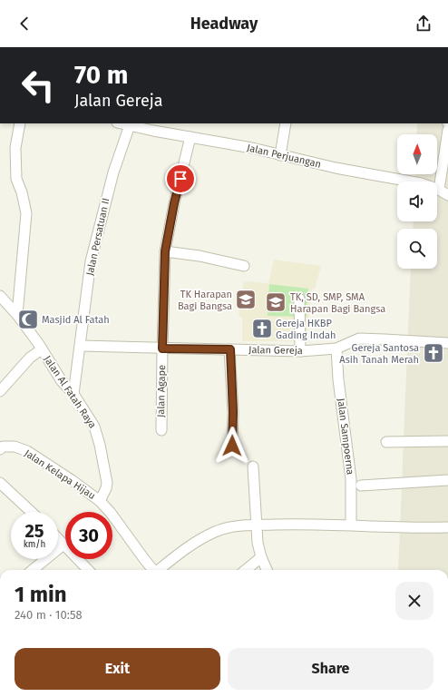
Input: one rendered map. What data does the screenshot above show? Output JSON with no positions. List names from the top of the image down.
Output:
{
  "streets": {
    "street": [
      "Jalan Perjuangan",
      "Jalan Persatuan II",
      "Jalan Gereja",
      "Jalan Agape",
      "Jalan Al Fatah Raya",
      "Jalan Sampoerna",
      "Jalan Kelapa Hijau"
    ]
  },
  "crossings": [
    ["Jalan Perjuangan", "Jalan Persatuan II"],
    ["Jalan Perjuangan", "Jalan Agape"],
    ["Jalan Persatuan II", "Jalan Gereja"],
    ["Jalan Persatuan II", "Jalan Al Fatah Raya"],
    ["Jalan Gereja", "Jalan Agape"],
    ["Jalan Gereja", "Jalan Sampoerna"],
    ["Jalan Al Fatah Raya", "Jalan Kelapa Hijau"]
  ],
  "places": {
    "school or university": ["TK Harapan Bagi Bangsa", "TK, SD, SMP, SMA Harapan Bagi Bangsa"],
    "mosque": ["Masjid Al Fatah"],
    "church": ["Gereja HKBP Gading Indah", "Gereja Santosa Asih Tanah Merah"]
  },
  "north": "top",
  "page": {
    "header": "Headway",
    "turn": ["70 m", "Jalan Gereja"],
    "speed": "25 km/h",
    "limit": "30",
    "heading": ["1 min", "240 m · 10:58"],
    "buttons": ["Exit", "Share"]
  }
}
